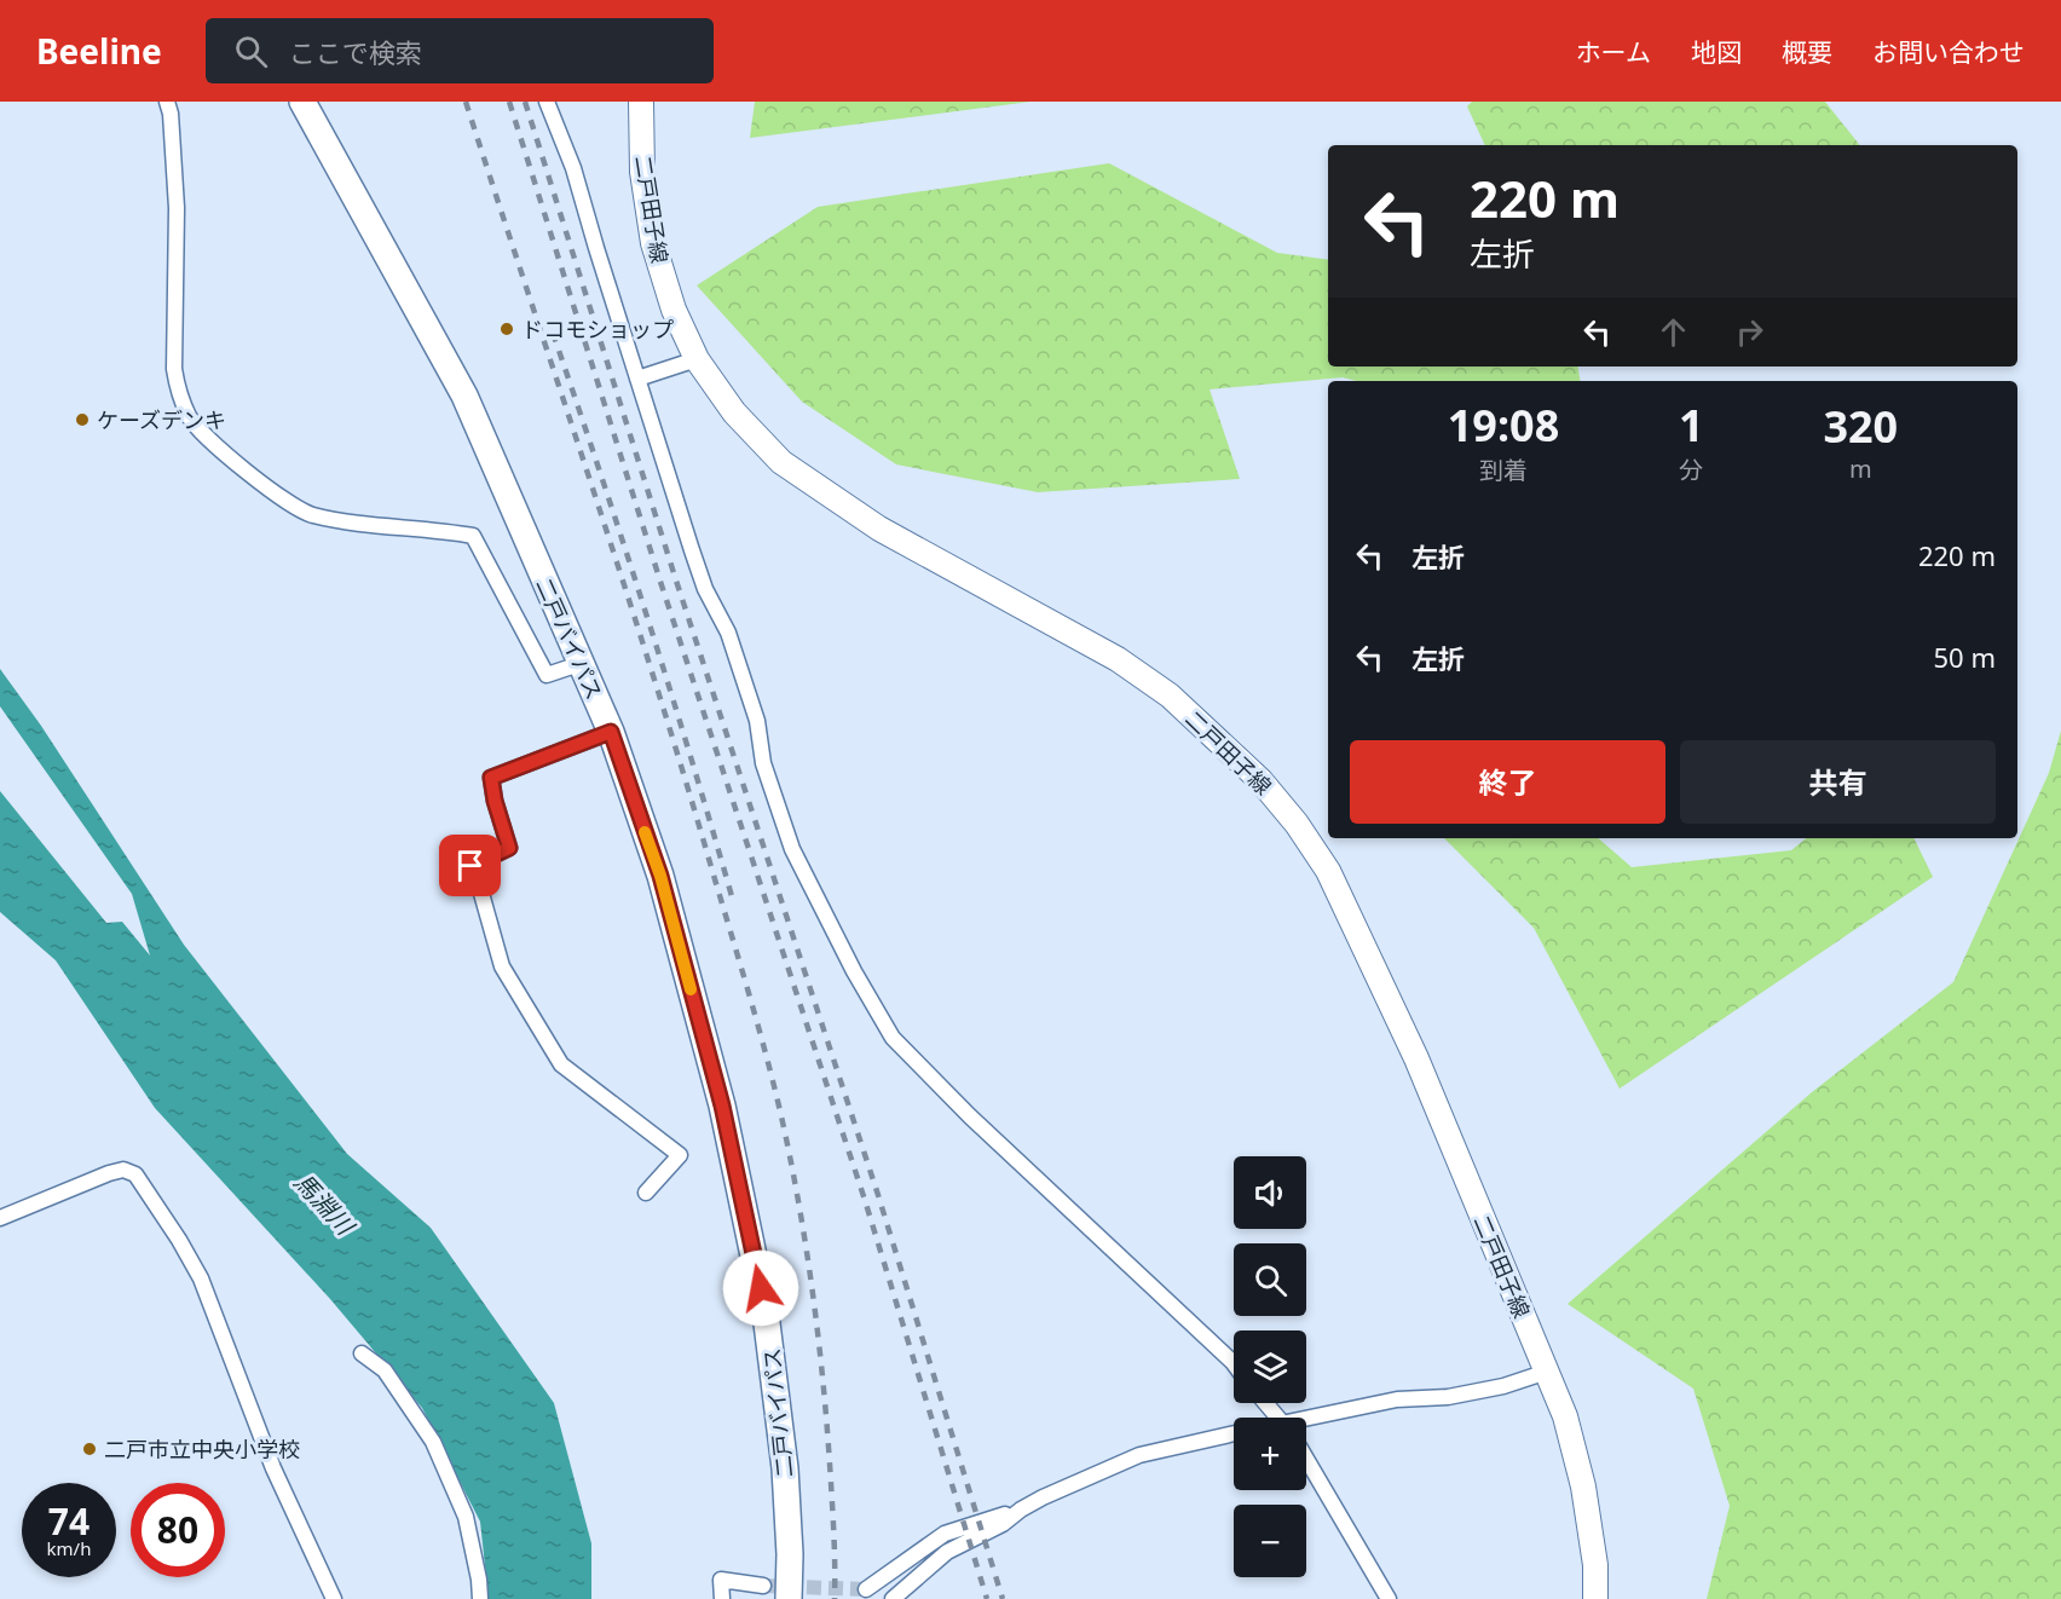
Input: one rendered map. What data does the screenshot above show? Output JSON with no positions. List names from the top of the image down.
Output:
{
  "streets": {
    "highway": ["二戸バイパス"],
    "main road": ["二戸田子線"]
  },
  "water": ["馬淵川"],
  "places": ["ドコモショップ", "ケーズデンキ", "二戸市立中央小学校"],
  "page": {
    "header": "Beeline",
    "search": "ここで検索",
    "nav": [
      "ホーム",
      "地図",
      "概要",
      "お問い合わせ"
    ],
    "turn": ["220 m", "左折"],
    "eta": [
      "19:08",
      "到着",
      "1",
      "分",
      "320",
      "m"
    ],
    "list": [
      {
        "name": "左折",
        "value": "220 m"
      },
      {
        "name": "左折",
        "value": "50 m"
      }
    ],
    "buttons": ["終了", "共有"],
    "map_buttons": ["+", "−"],
    "speed": "74 km/h",
    "limit": "80"
  }
}
